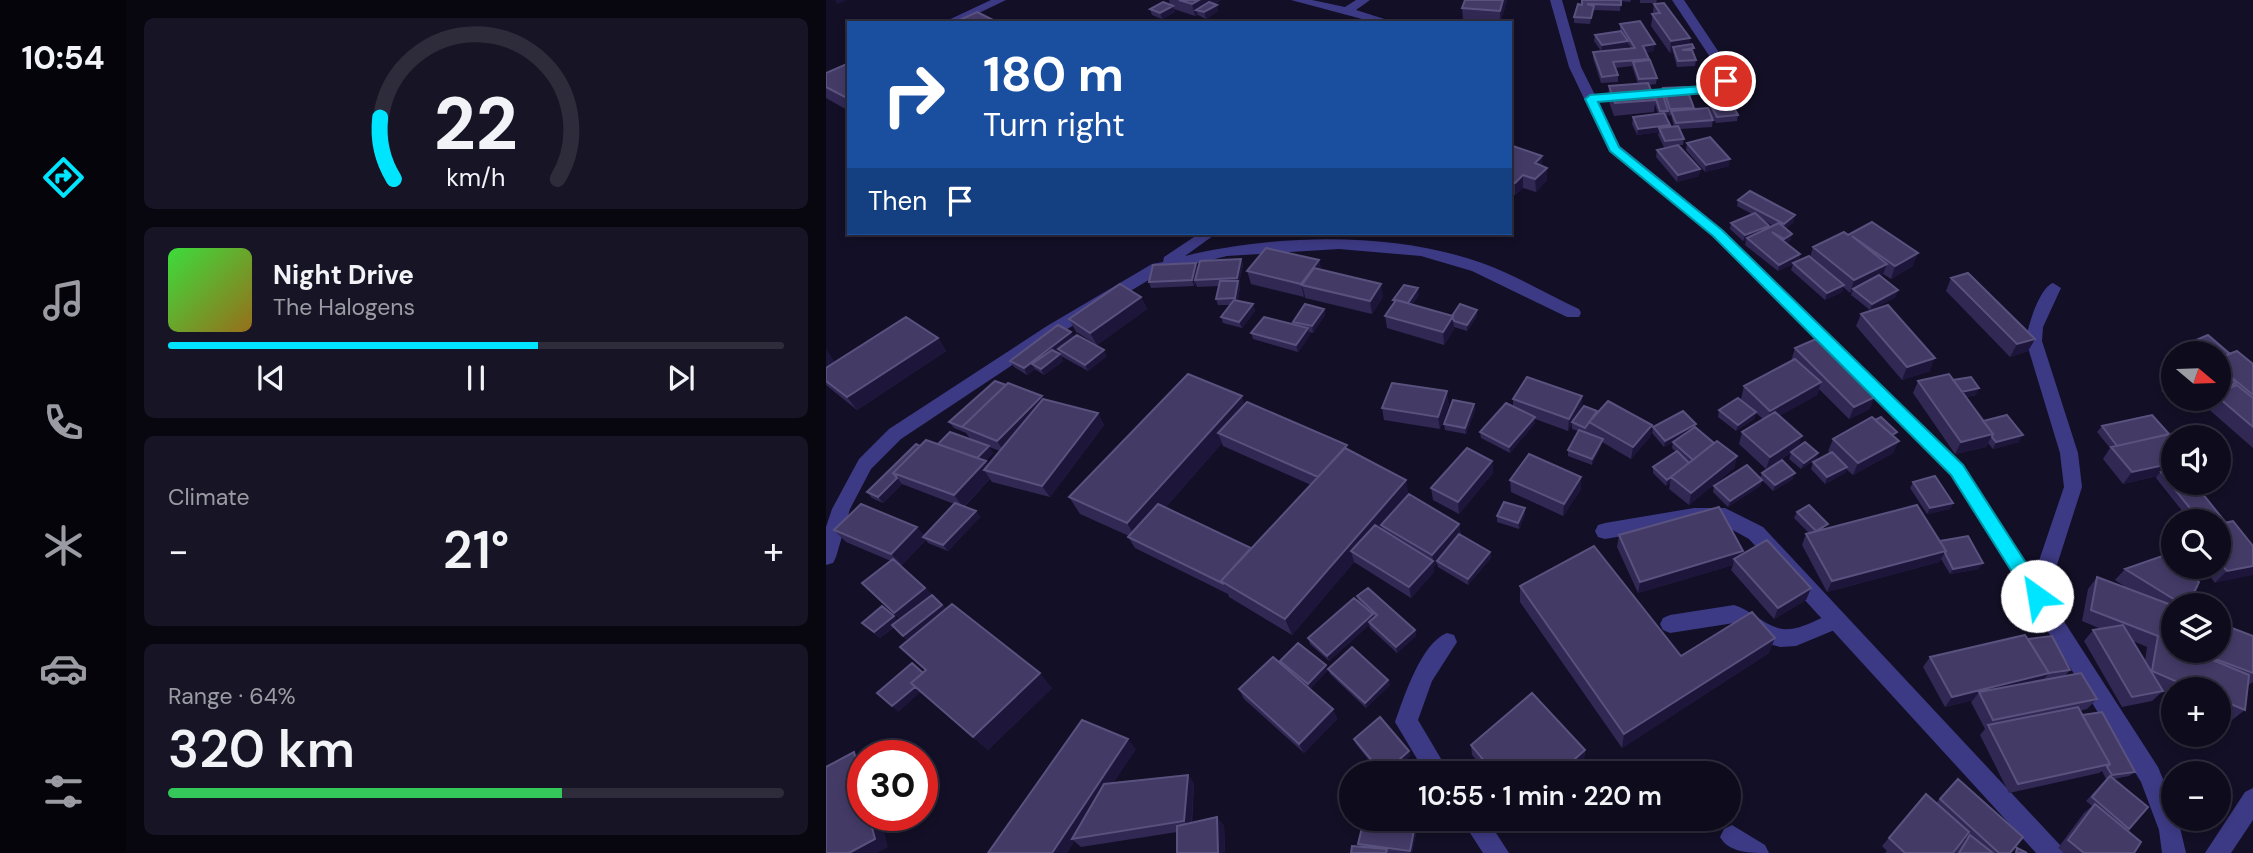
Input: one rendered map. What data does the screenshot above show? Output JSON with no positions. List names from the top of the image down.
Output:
{
  "north": "right",
  "page": {
    "tabs": "10:54",
    "turn": ["180 m", "Turn right"],
    "then": "Then",
    "song": ["Night Drive", "The Halogens"],
    "map_buttons": ["+", "−"],
    "tile": [
      "Climate",
      ["Range · 64%", "320 km"]
    ],
    "heat": ["−", "21°", "+"],
    "limit": "30",
    "trip": "10:55 · 1 min · 220 m",
    "gauge": ["22", "km/h"]
  }
}
